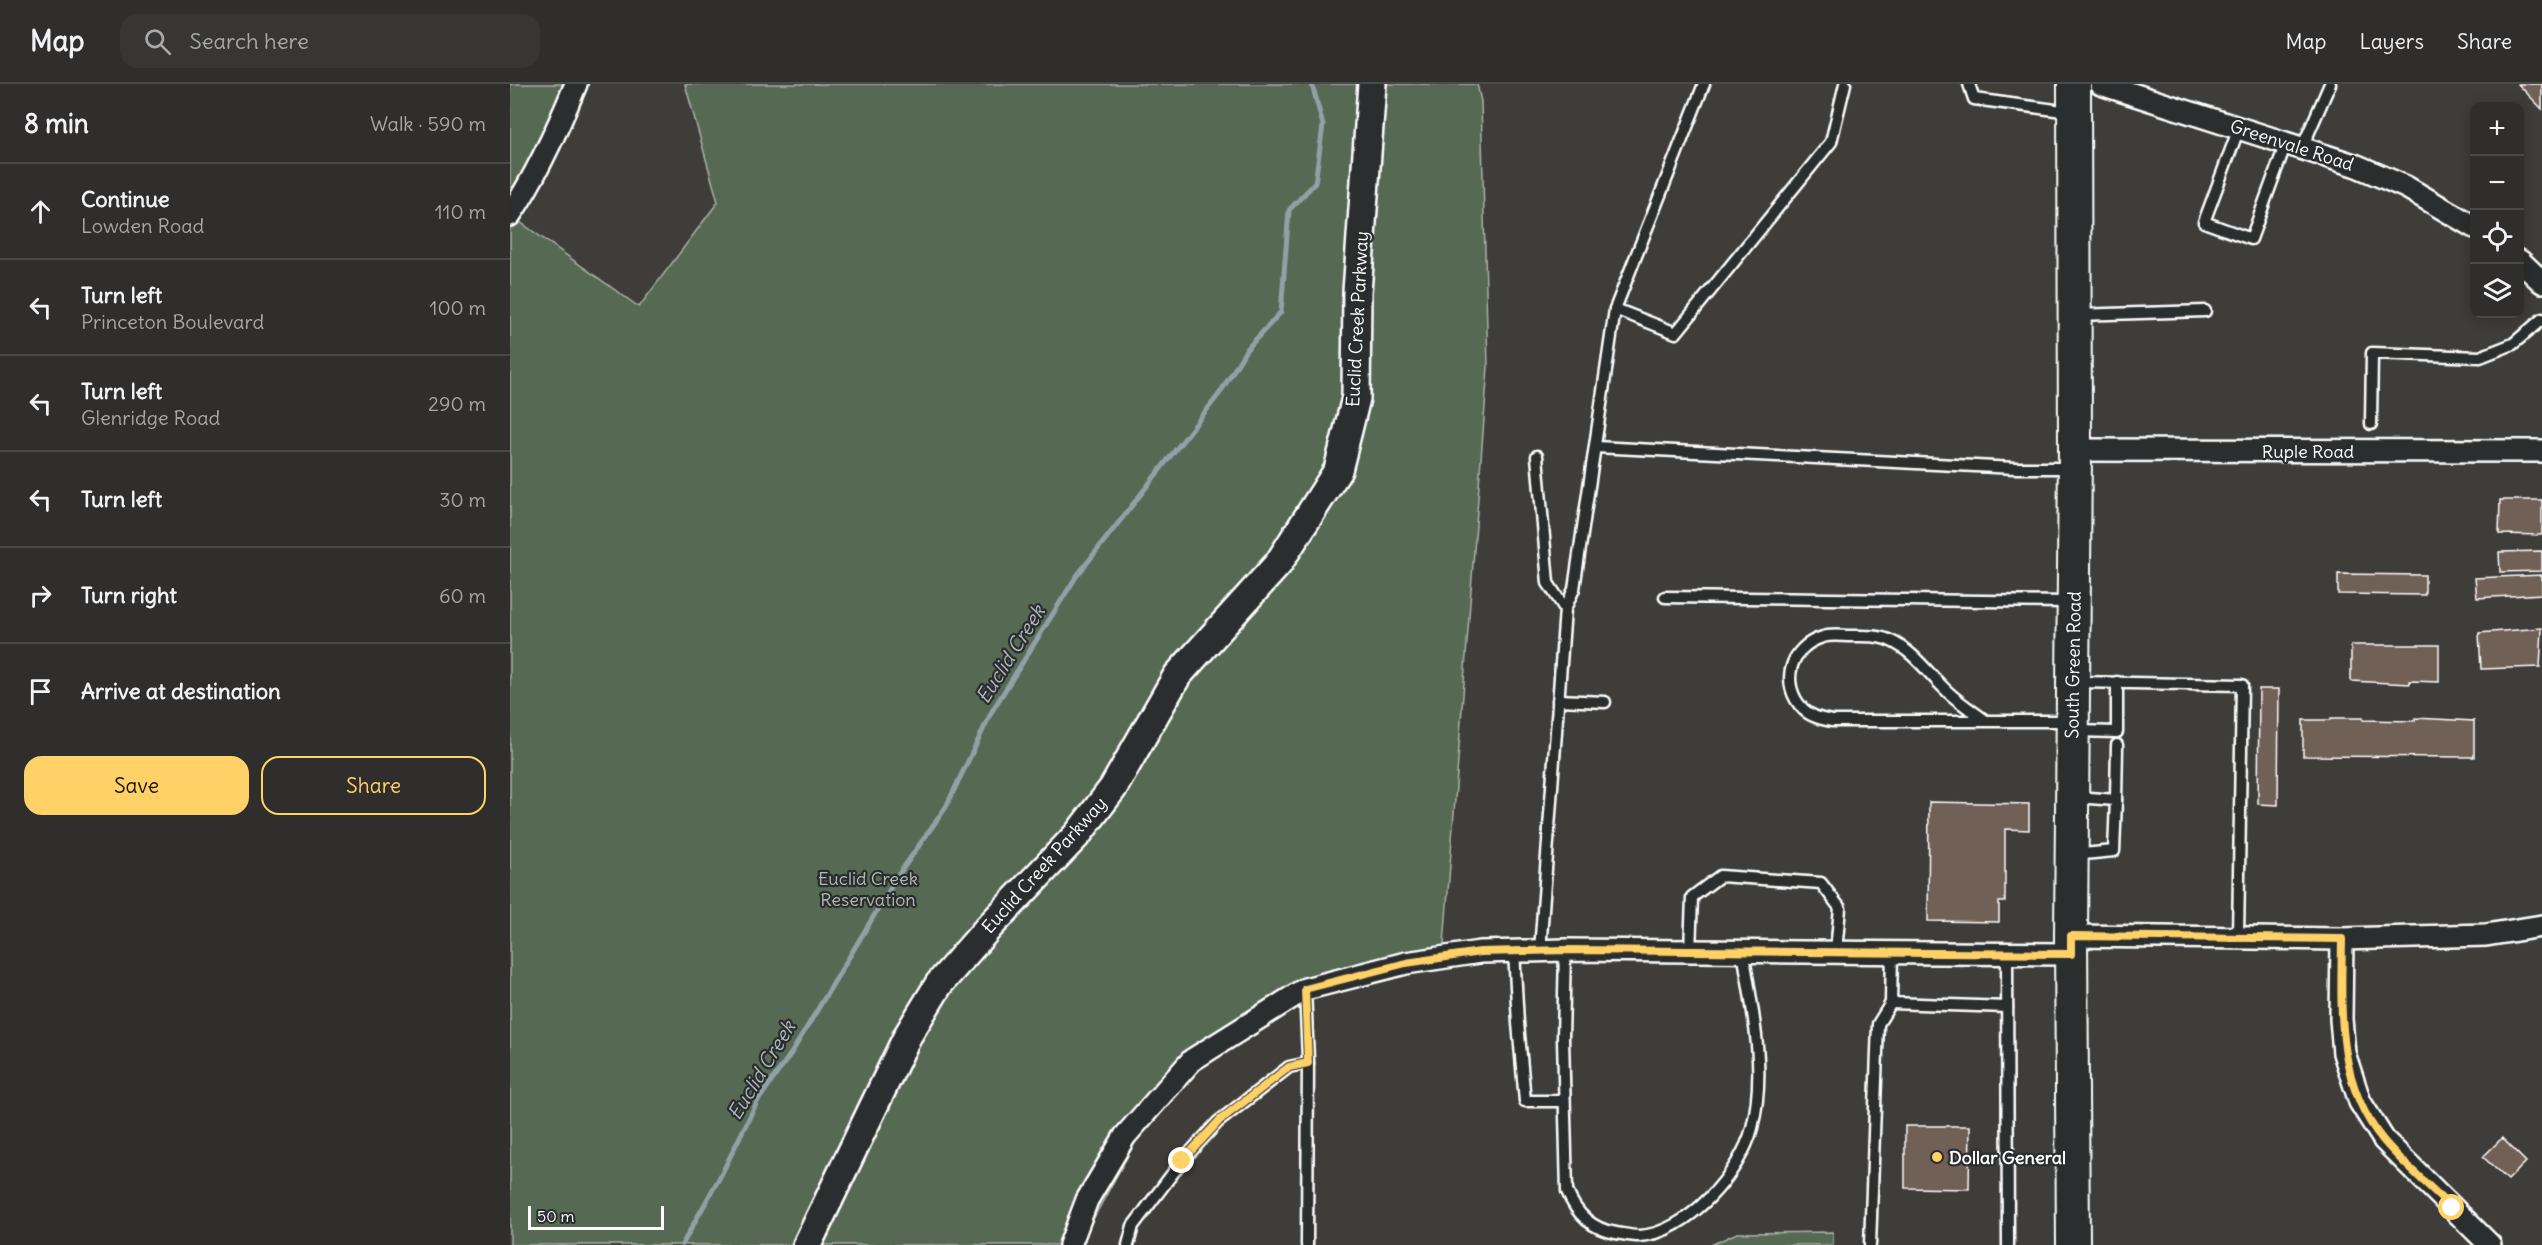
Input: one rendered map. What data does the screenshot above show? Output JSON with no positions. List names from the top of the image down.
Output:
{
  "streets": {
    "main road": ["South Green Road"],
    "street": ["Greenvale Road", "Euclid Creek Parkway", "Ruple Road"]
  },
  "crossings": [
    ["Ruple Road", "South Green Road"]
  ],
  "water": ["Euclid Creek"],
  "parks": ["Euclid Creek Reservation"],
  "places": ["Dollar General"],
  "scale_bar": "50 m",
  "page": {
    "header": "Map",
    "search": "Search here",
    "nav": ["Map", "Layers", "Share"],
    "heading": ["8 min", "Walk · 590 m"],
    "map_buttons": ["+", "−"],
    "list": [
      ["Continue", "Lowden Road", "110 m"],
      ["Turn left", "Princeton Boulevard", "100 m"],
      ["Turn left", "Glenridge Road", "290 m"],
      ["Turn left", "30 m"],
      ["Turn right", "60 m"],
      "Arrive at destination"
    ],
    "buttons": ["Save", "Share"],
    "scale": "50 m"
  }
}
